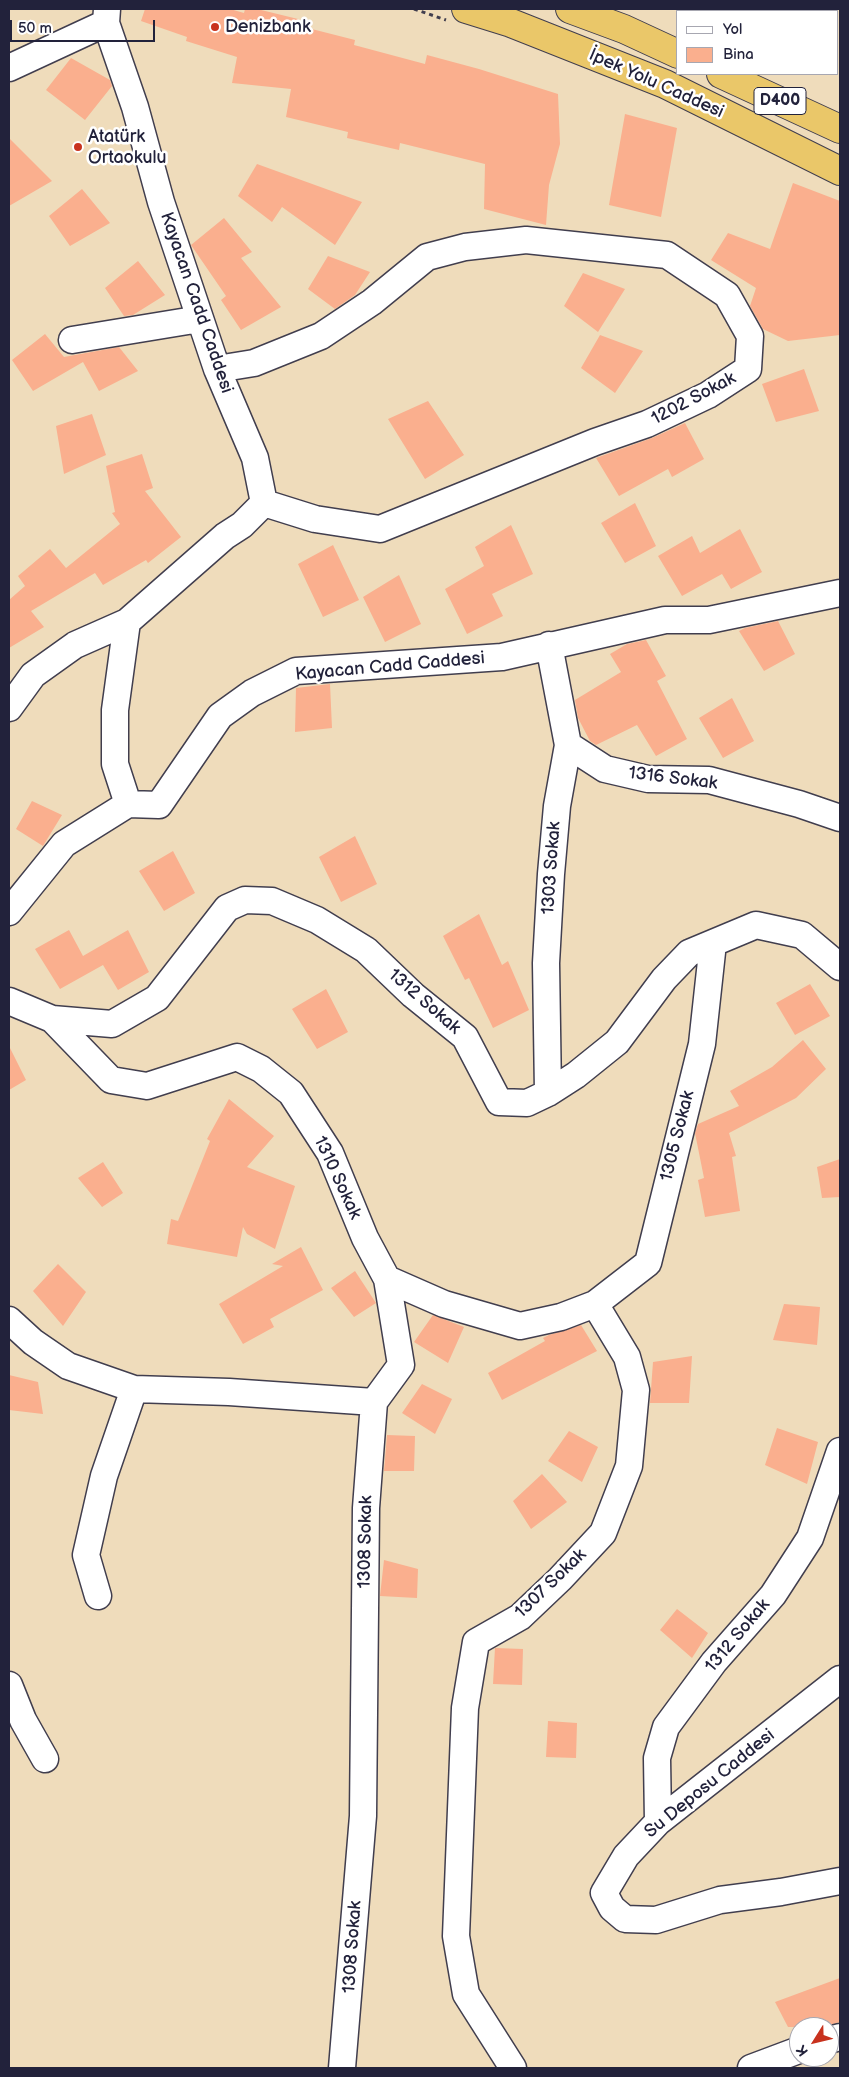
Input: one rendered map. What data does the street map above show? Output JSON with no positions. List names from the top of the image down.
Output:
{
  "streets": {
    "highway": ["İpek Yolu Caddesi", "D400"],
    "street": [
      "Kayacan Cadd Caddesi",
      "1202 Sokak",
      "1316 Sokak",
      "1303 Sokak",
      "1312 Sokak",
      "1305 Sokak",
      "1310 Sokak",
      "1308 Sokak",
      "1307 Sokak",
      "Su Deposu Caddesi"
    ]
  },
  "crossings": [
    ["Kayacan Cadd Caddesi", "1202 Sokak"],
    ["Kayacan Cadd Caddesi", "1303 Sokak"],
    ["1316 Sokak", "1303 Sokak"],
    ["1303 Sokak", "1312 Sokak"],
    ["1312 Sokak", "1305 Sokak"],
    ["1312 Sokak", "1310 Sokak"],
    ["1312 Sokak", "Su Deposu Caddesi"],
    ["1305 Sokak", "1307 Sokak"],
    ["1310 Sokak", "1308 Sokak"]
  ],
  "places": ["Denizbank", "Atatürk Ortaokulu"],
  "legend": ["Yol", "Bina"],
  "scale_bar": "50 m",
  "north": "bottom left"
}
